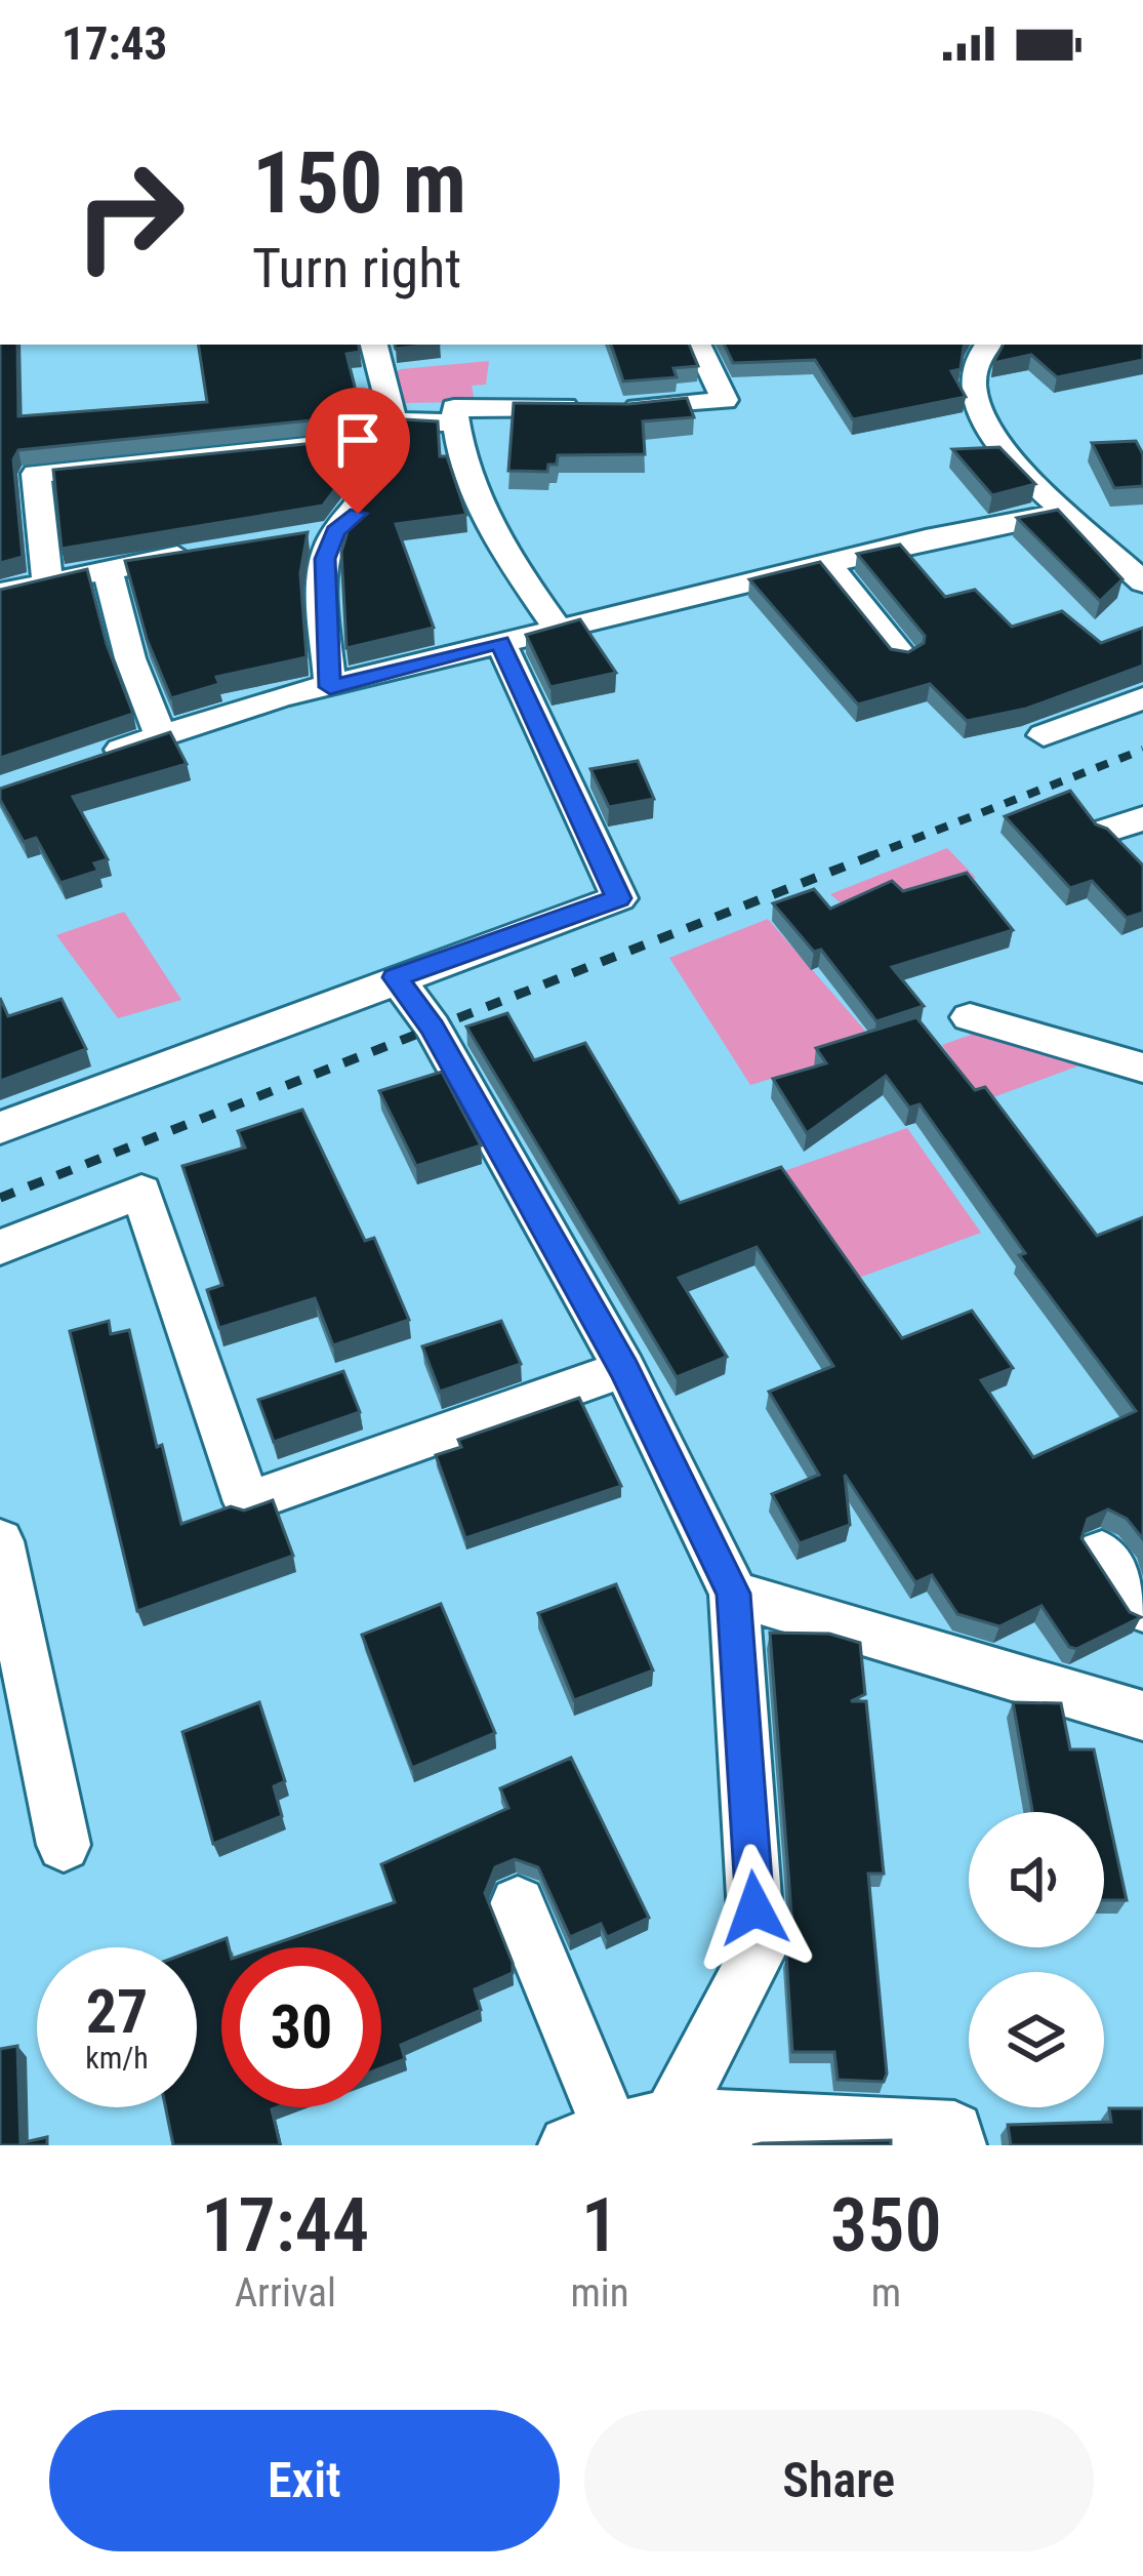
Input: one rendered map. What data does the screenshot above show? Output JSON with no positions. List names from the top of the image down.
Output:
{
  "page": {
    "status": "17:43",
    "turn": ["150 m", "Turn right"],
    "speed": "27 km/h",
    "limit": "30",
    "eta": [
      "17:44",
      "Arrival",
      "1",
      "min",
      "350",
      "m"
    ],
    "buttons": ["Exit", "Share"]
  }
}
